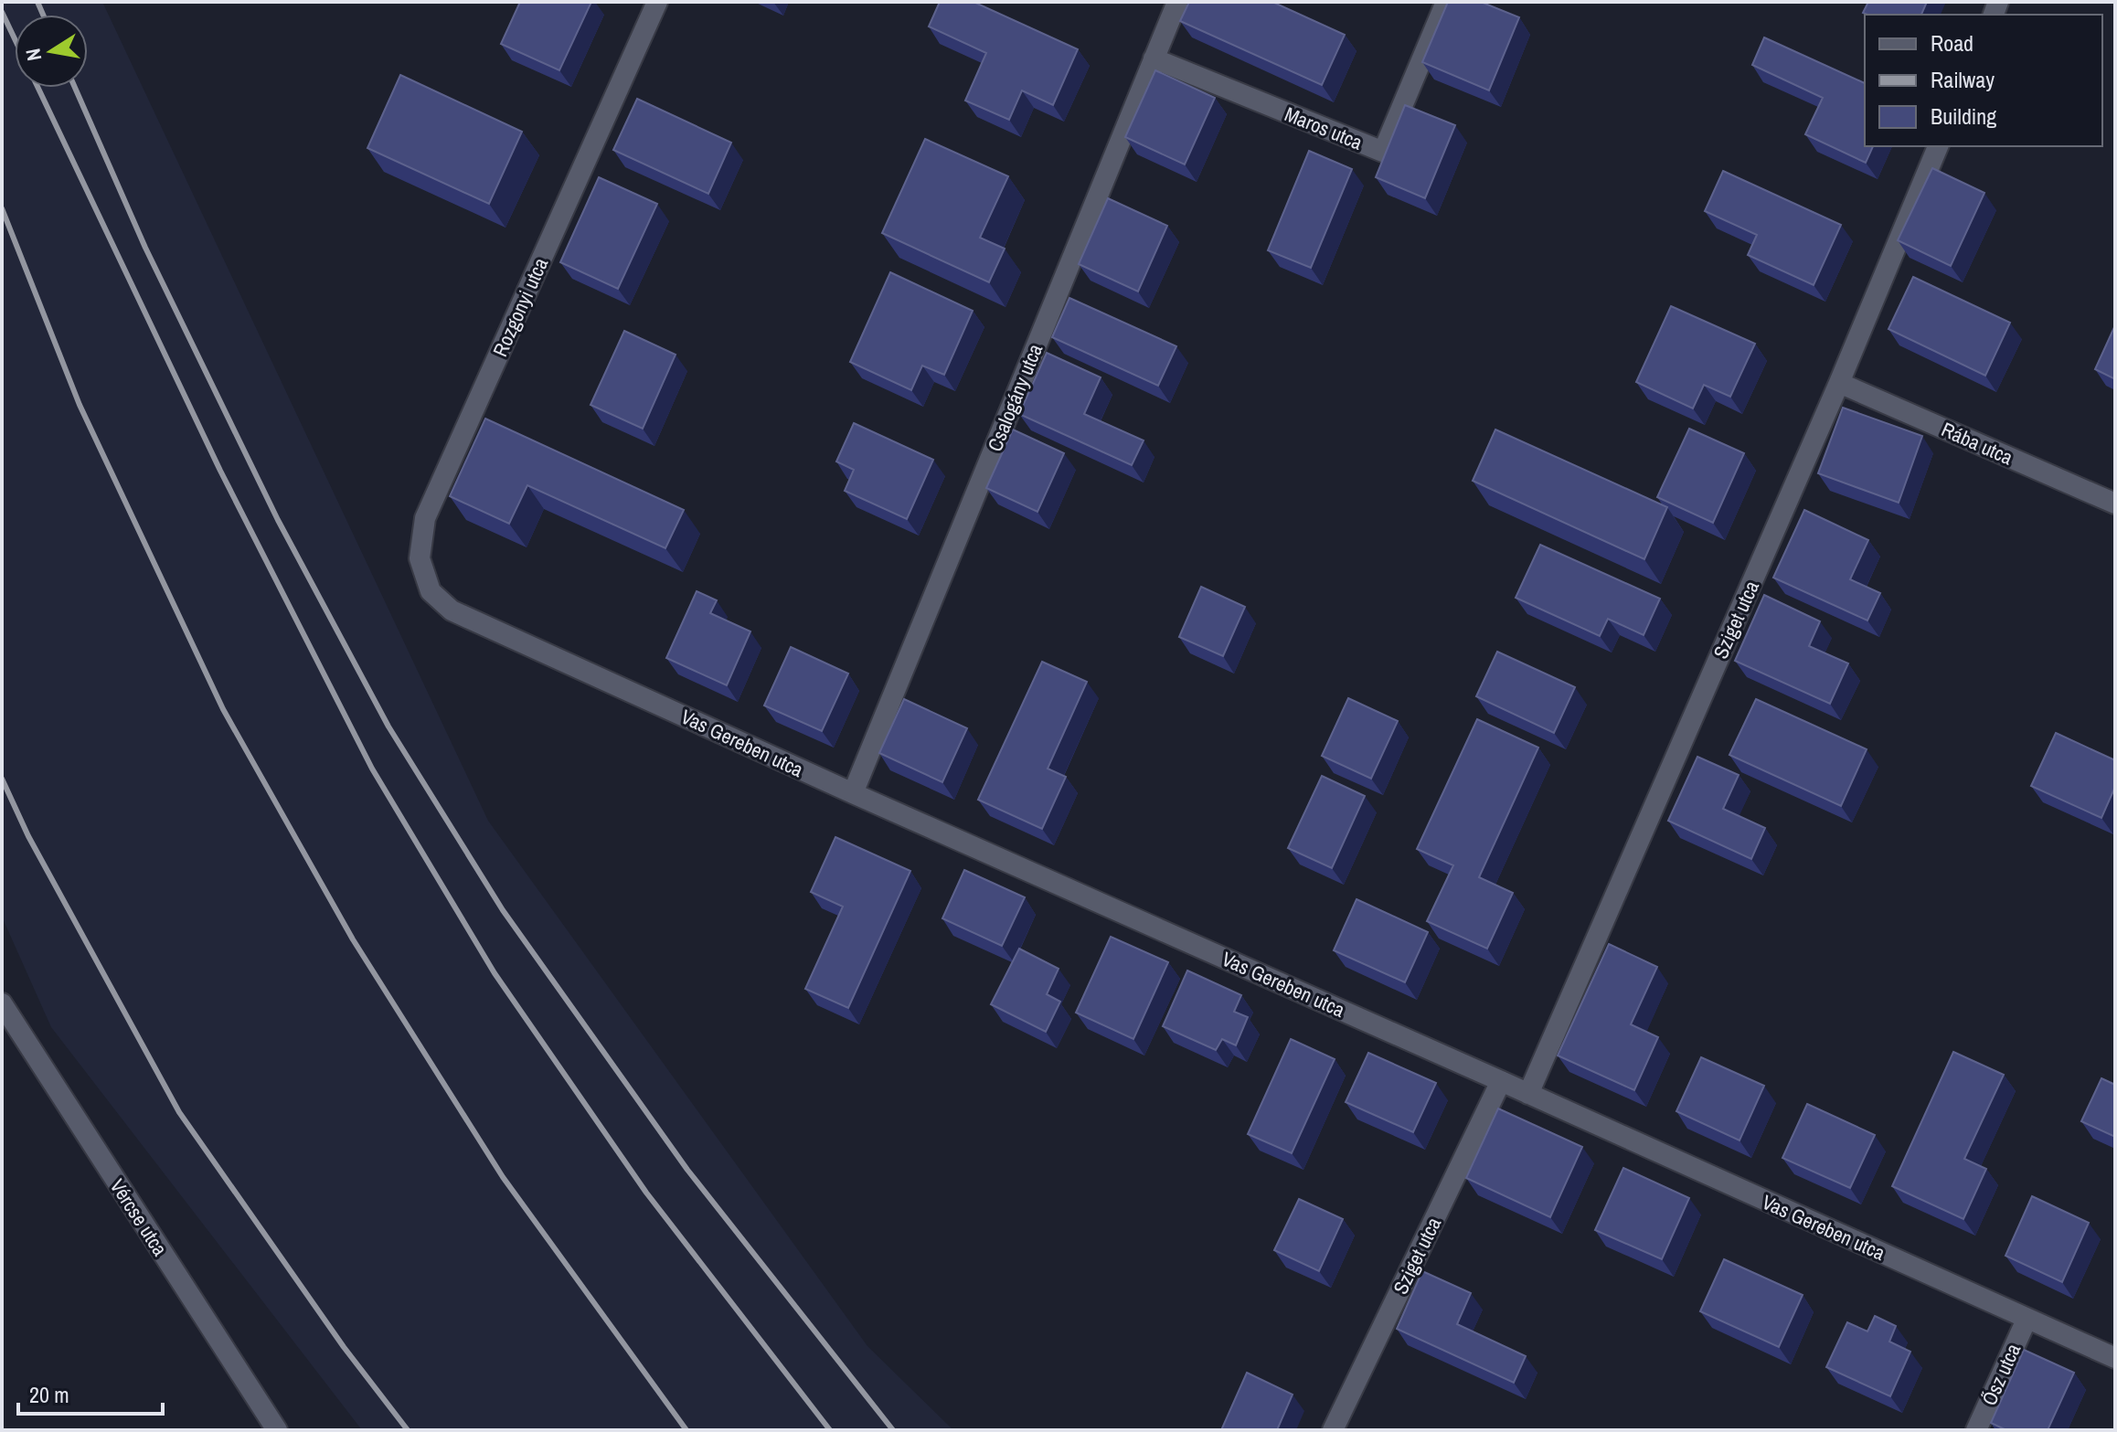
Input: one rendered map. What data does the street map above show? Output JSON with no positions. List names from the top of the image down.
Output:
{
  "streets": {
    "street": [
      "Maros utca",
      "Rozgonyi utca",
      "Csalogány utca",
      "Rába utca",
      "Sziget utca",
      "Vas Gereben utca",
      "Vércse utca",
      "Ősz utca"
    ]
  },
  "crossings": [
    ["Maros utca", "Csalogány utca"],
    ["Rozgonyi utca", "Vas Gereben utca"],
    ["Csalogány utca", "Vas Gereben utca"],
    ["Rába utca", "Sziget utca"],
    ["Sziget utca", "Vas Gereben utca"],
    ["Vas Gereben utca", "Ősz utca"]
  ],
  "legend": ["Road", "Railway", "Building"],
  "scale_bar": "20 m",
  "north": "left"
}
